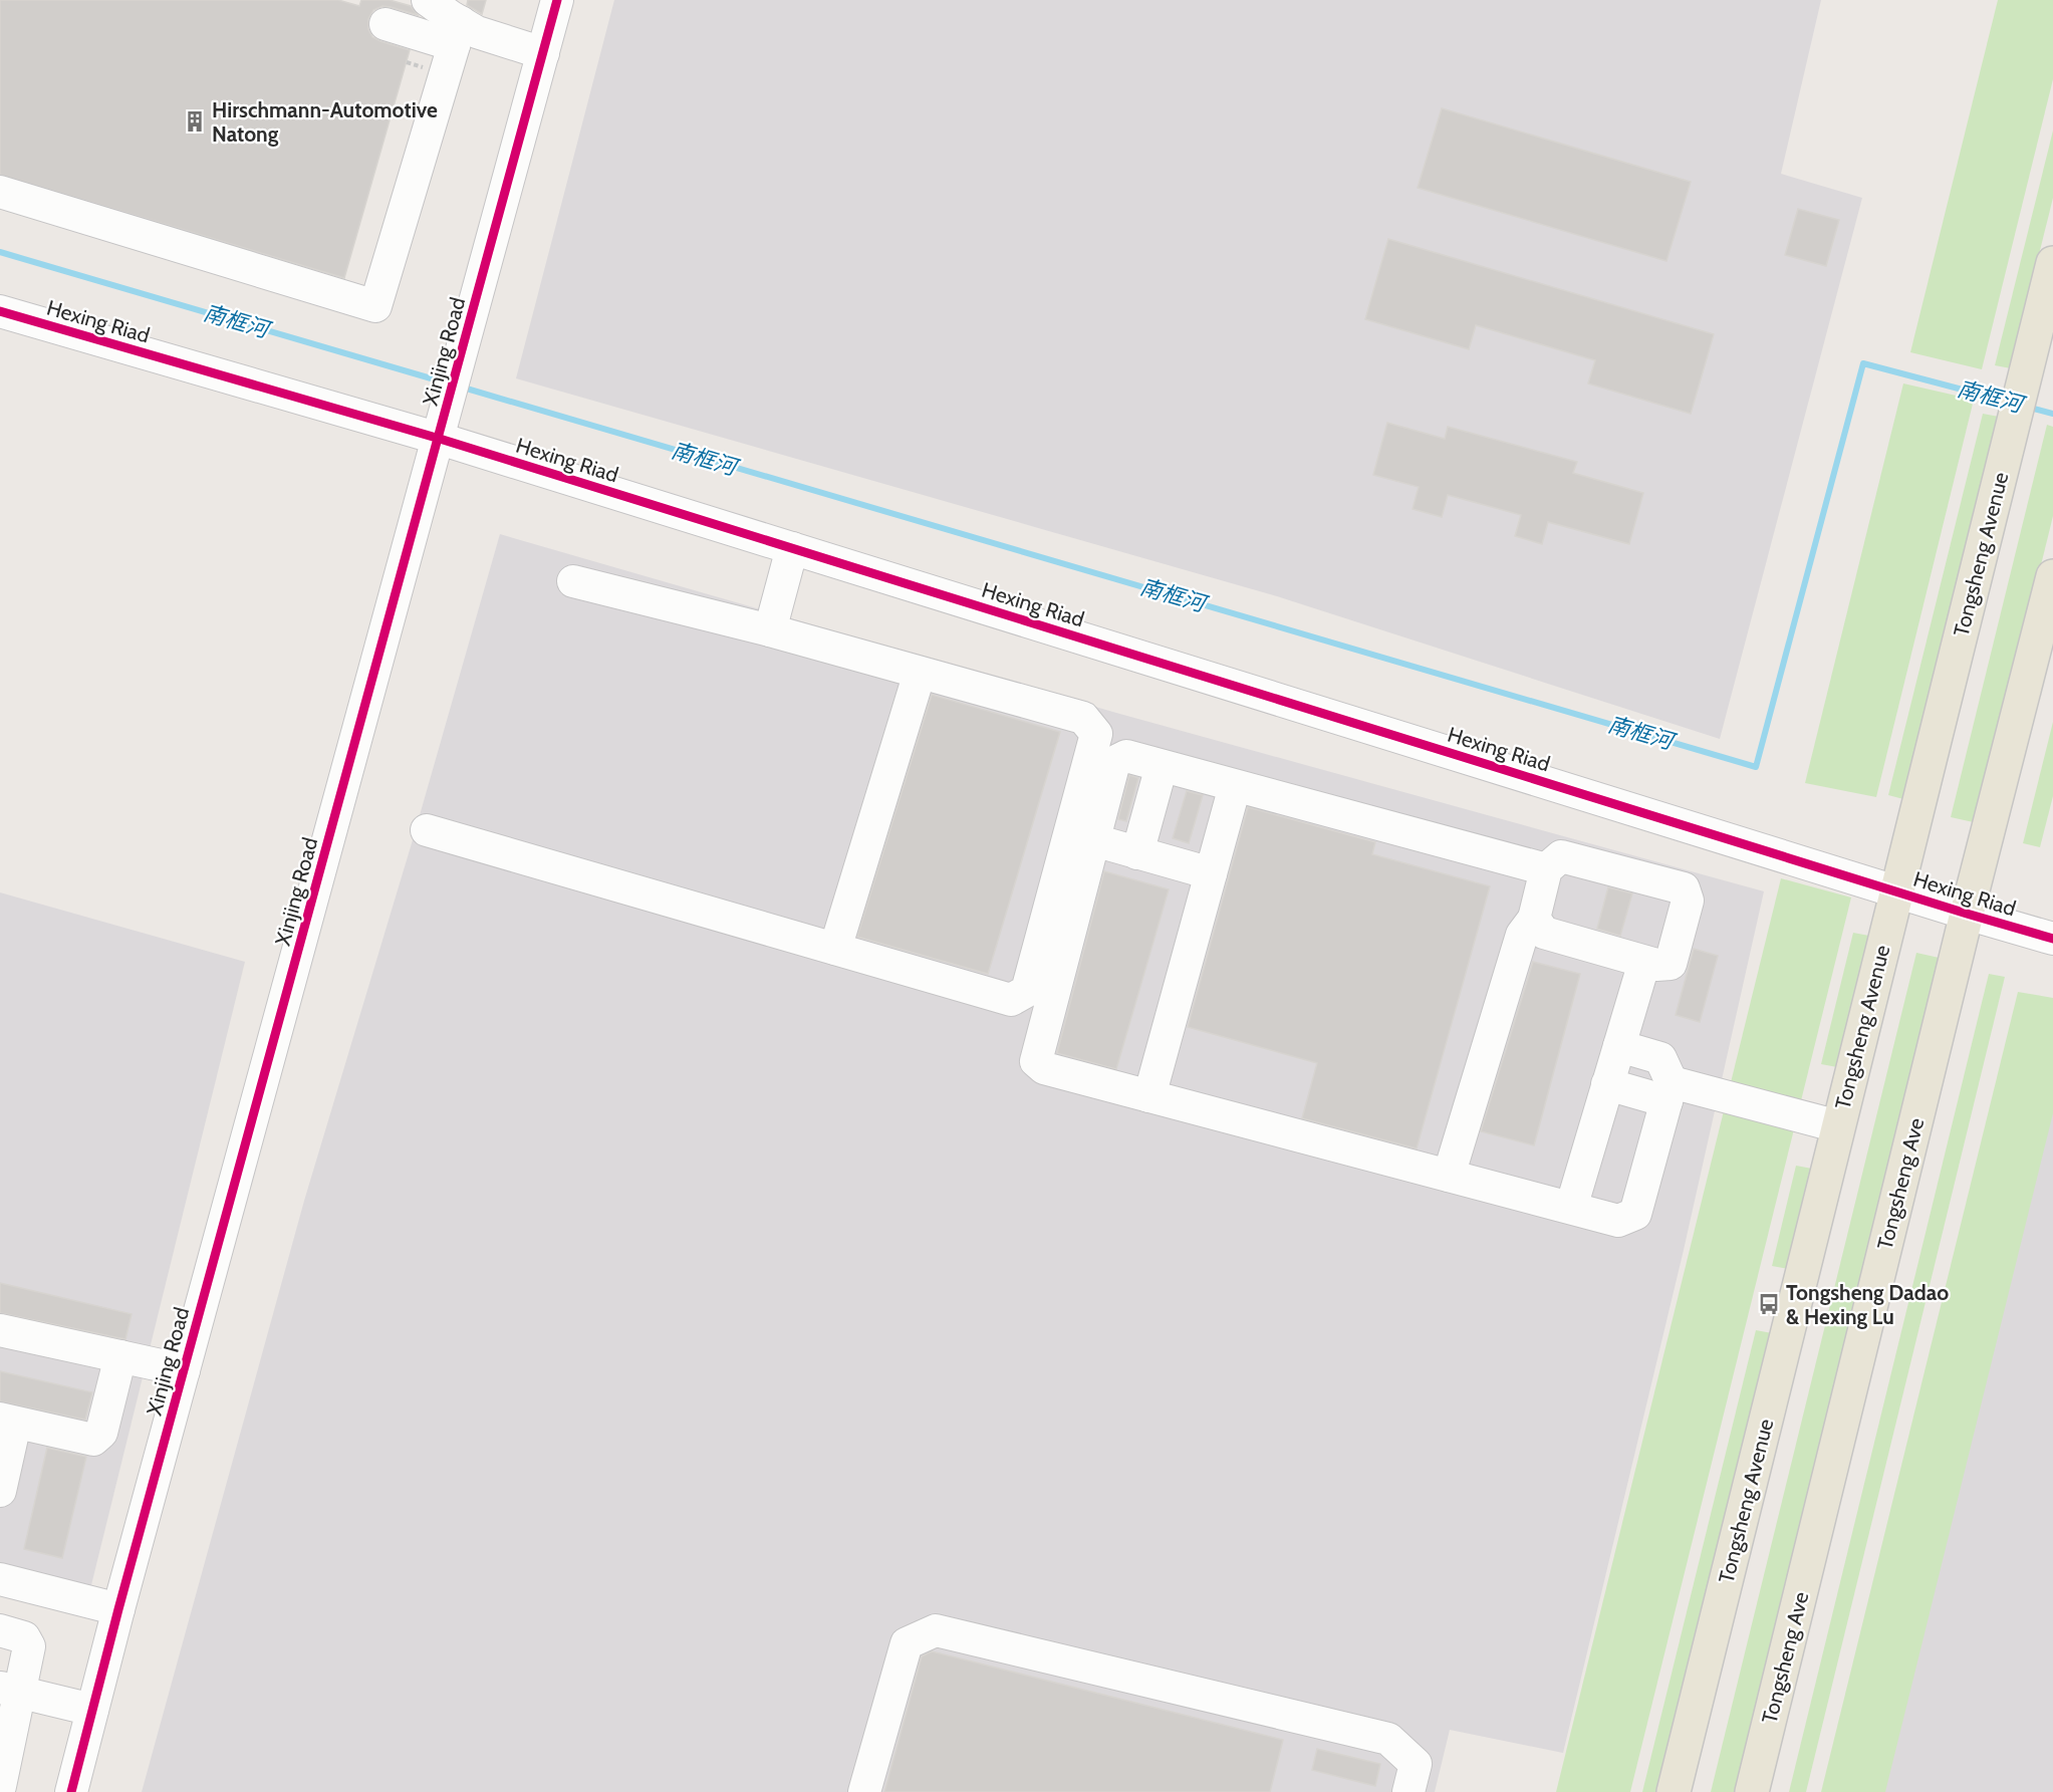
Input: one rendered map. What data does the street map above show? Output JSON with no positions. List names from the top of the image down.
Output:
{
  "streets": {
    "main road": ["Tongsheng Avenue", "Tongsheng Ave"],
    "street": ["Hexing Riad", "Xinjing Road"]
  },
  "crossings": [
    ["Hexing Riad", "Xinjing Road"],
    ["Hexing Riad", "Tongsheng Avenue"],
    ["Hexing Riad", "Tongsheng Ave"]
  ],
  "water": ["南框河"],
  "places": {
    "building": ["Hirschmann-Automotive Natong"],
    "bus stop": ["Tongsheng Dadao & Hexing Lu"]
  }
}
